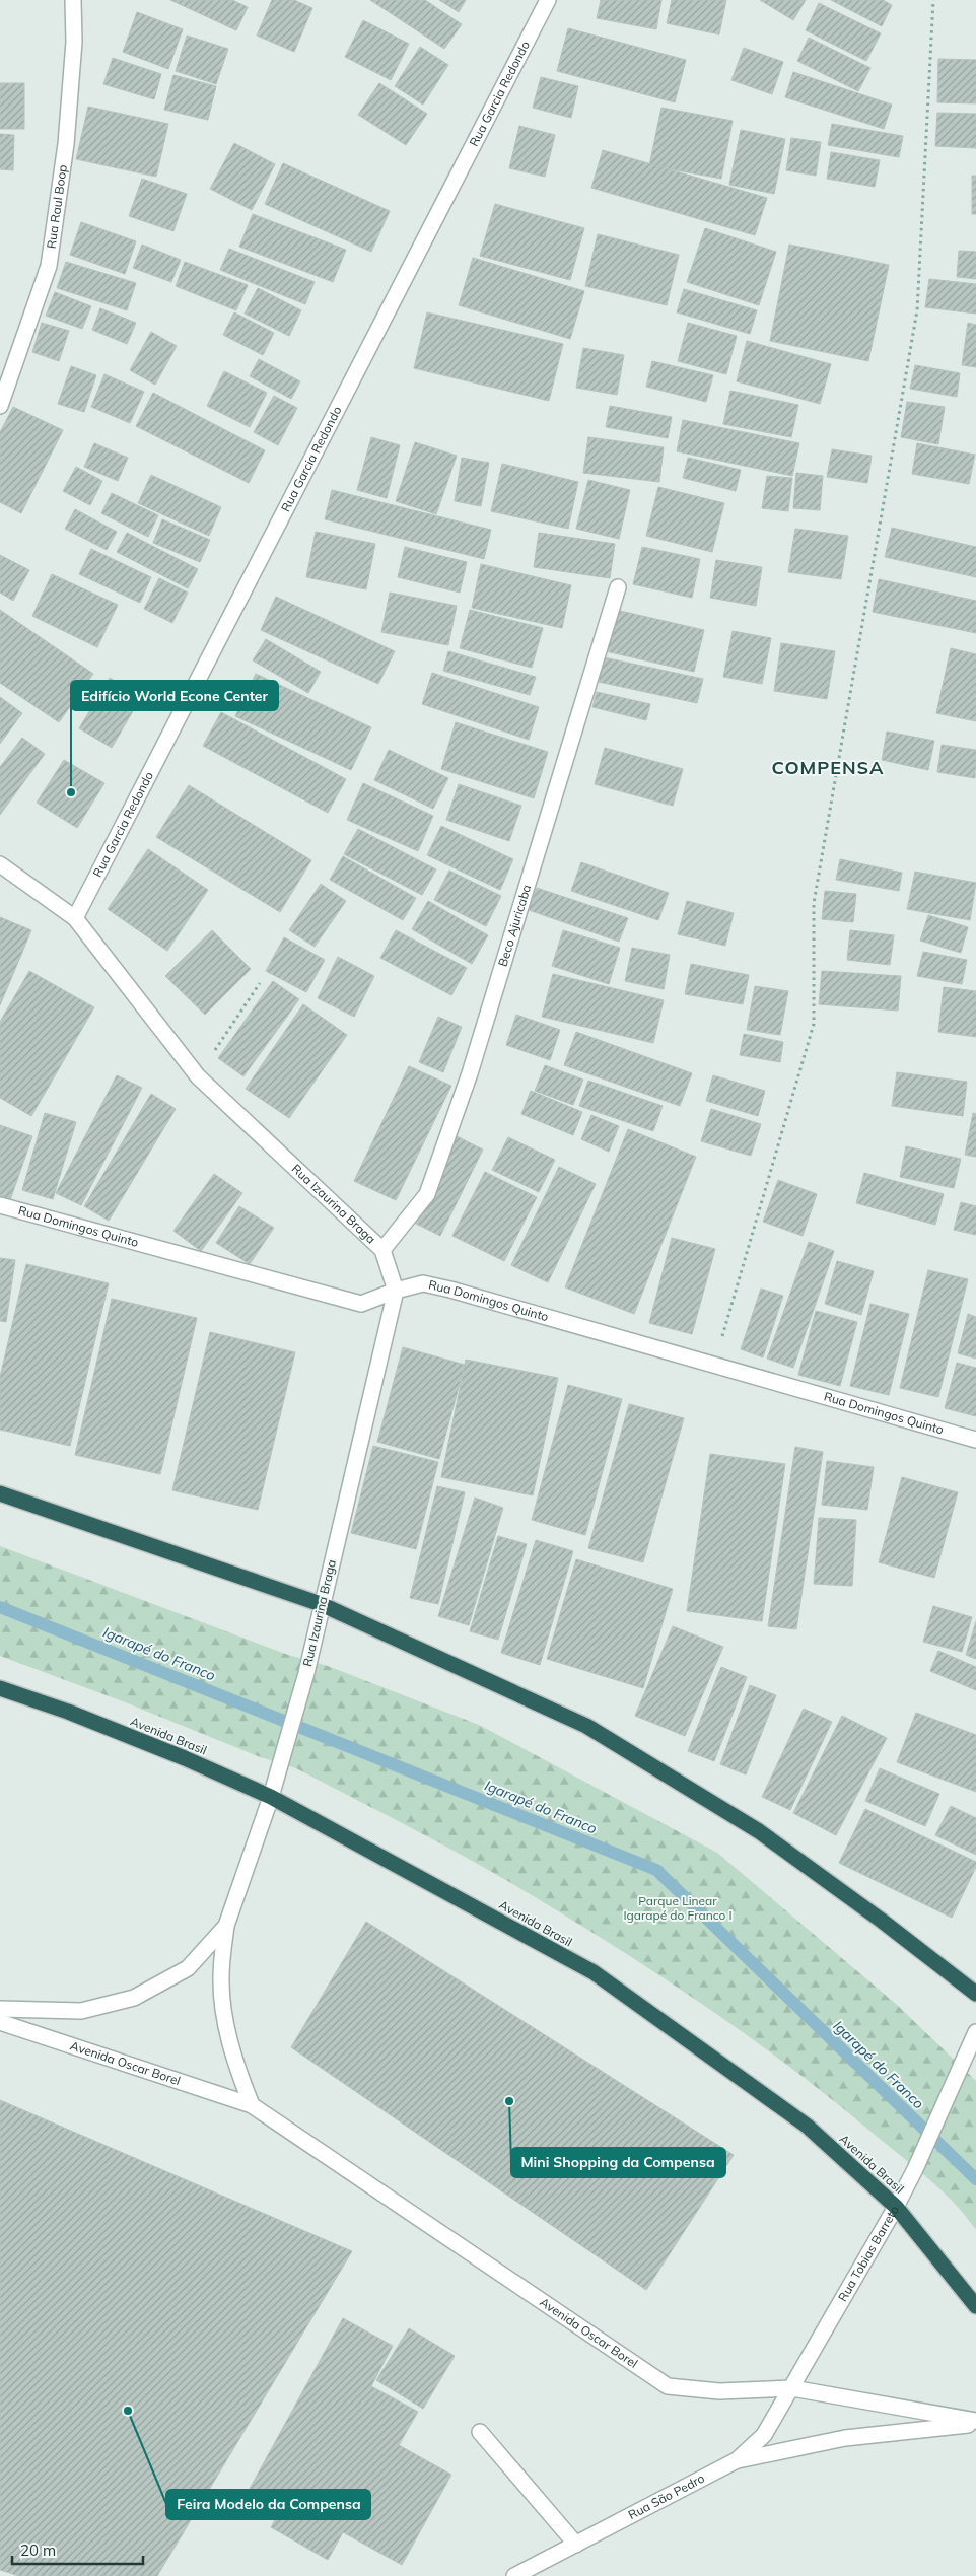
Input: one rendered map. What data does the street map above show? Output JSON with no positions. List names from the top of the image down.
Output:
{
  "streets": {
    "highway": ["Avenida Brasil"],
    "street": [
      "Rua Garcia Redondo",
      "Rua Raul Boop",
      "Beco Ajuricaba",
      "Rua Izaurina Braga",
      "Rua Domingos Quinto",
      "Avenida Oscar Borel",
      "Rua Tobias Barreto",
      "Rua São Pedro"
    ]
  },
  "crossings": [
    ["Rua Garcia Redondo", "Rua Izaurina Braga"],
    ["Beco Ajuricaba", "Rua Izaurina Braga"],
    ["Rua Izaurina Braga", "Rua Domingos Quinto"],
    ["Rua Izaurina Braga", "Avenida Brasil"],
    ["Avenida Brasil", "Rua Tobias Barreto"],
    ["Avenida Oscar Borel", "Rua Tobias Barreto"],
    ["Avenida Oscar Borel", "Rua São Pedro"],
    ["Rua Tobias Barreto", "Rua São Pedro"]
  ],
  "districts": ["COMPENSA"],
  "water": ["Igarapé do Franco"],
  "parks": ["Parque Linear Igarapé do Franco I"],
  "places": ["Edifício World Econe Center", "Mini Shopping da Compensa", "Feira Modelo da Compensa"],
  "scale_bar": "20 m"
}
